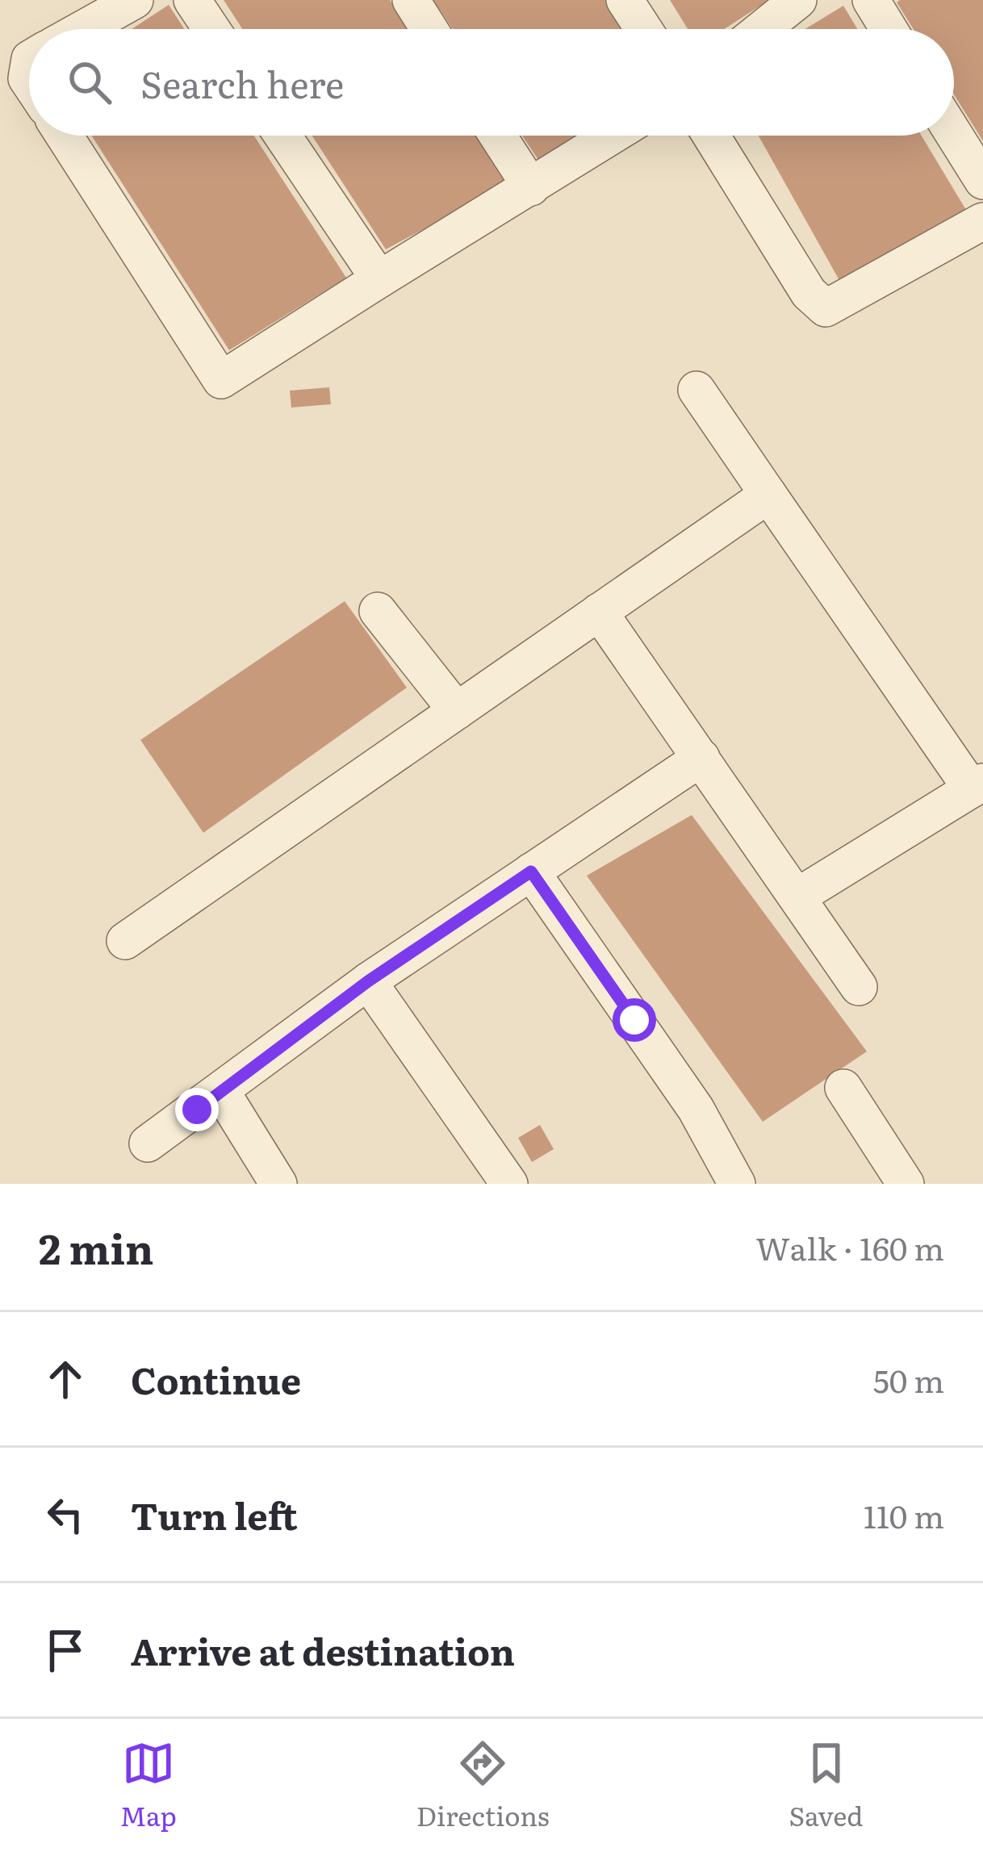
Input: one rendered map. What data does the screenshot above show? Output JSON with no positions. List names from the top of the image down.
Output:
{
  "page": {
    "search": "Search here",
    "heading": ["2 min", "Walk · 160 m"],
    "list": [
      ["Continue", "50 m"],
      ["Turn left", "110 m"],
      "Arrive at destination"
    ],
    "nav": ["Map", "Directions", "Saved"]
  }
}
